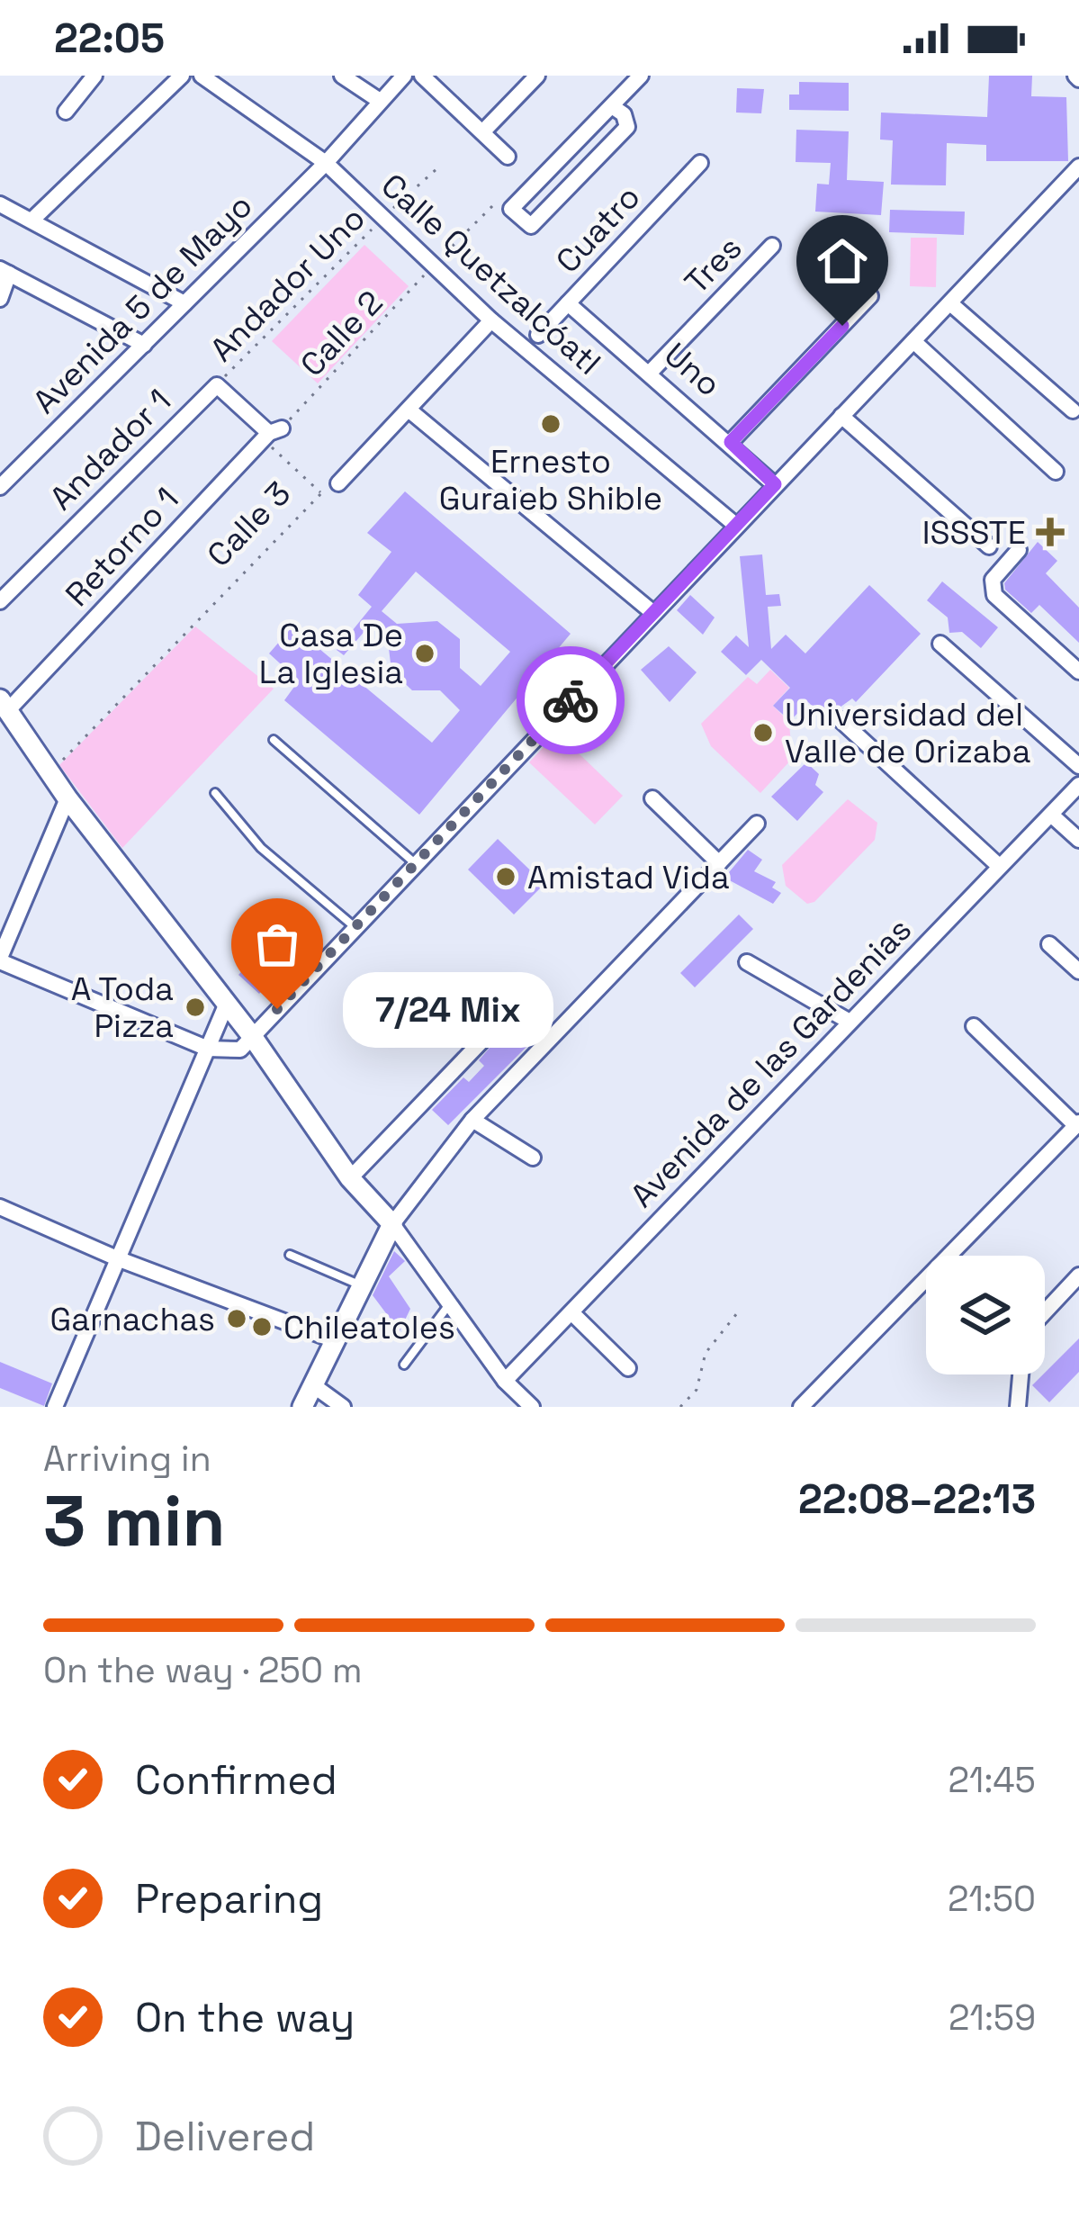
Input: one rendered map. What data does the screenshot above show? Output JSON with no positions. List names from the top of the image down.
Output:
{
  "streets": {
    "street": [
      "Cuatro",
      "Tres",
      "Calle Quetzalcóatl",
      "Avenida 5 de Mayo",
      "Uno",
      "Andador 1",
      "Calle 3",
      "Retorno 1",
      "Avenida de las Gardenias"
    ],
    "path": ["Andador Uno", "Calle 2"]
  },
  "crossings": [
    ["Cuatro", "Uno"],
    ["Tres", "Uno"],
    ["Calle Quetzalcóatl", "Andador Uno"],
    ["Calle Quetzalcóatl", "Avenida 5 de Mayo"],
    ["Calle Quetzalcóatl", "Calle 2"],
    ["Calle Quetzalcóatl", "Calle 3"],
    ["Andador Uno", "Andador 1"],
    ["Calle 2", "Retorno 1"]
  ],
  "places": {
    "other": [
      "Ernesto Guraieb Shible",
      "Casa De La Iglesia",
      "Universidad del Valle de Orizaba",
      "Amistad Vida",
      "A Toda Pizza",
      "7/24 Mix",
      "Garnachas",
      "Chileatoles"
    ],
    "health": ["ISSSTE"]
  },
  "page": {
    "status": "22:05",
    "bubble": "7/24 Mix",
    "heading": ["3 min", "Arriving in", "22:08–22:13"],
    "bar": "On the way · 250 m",
    "list": [
      ["Confirmed", "21:45"],
      ["Preparing", "21:50"],
      ["On the way", "21:59"],
      "Delivered"
    ]
  }
}
